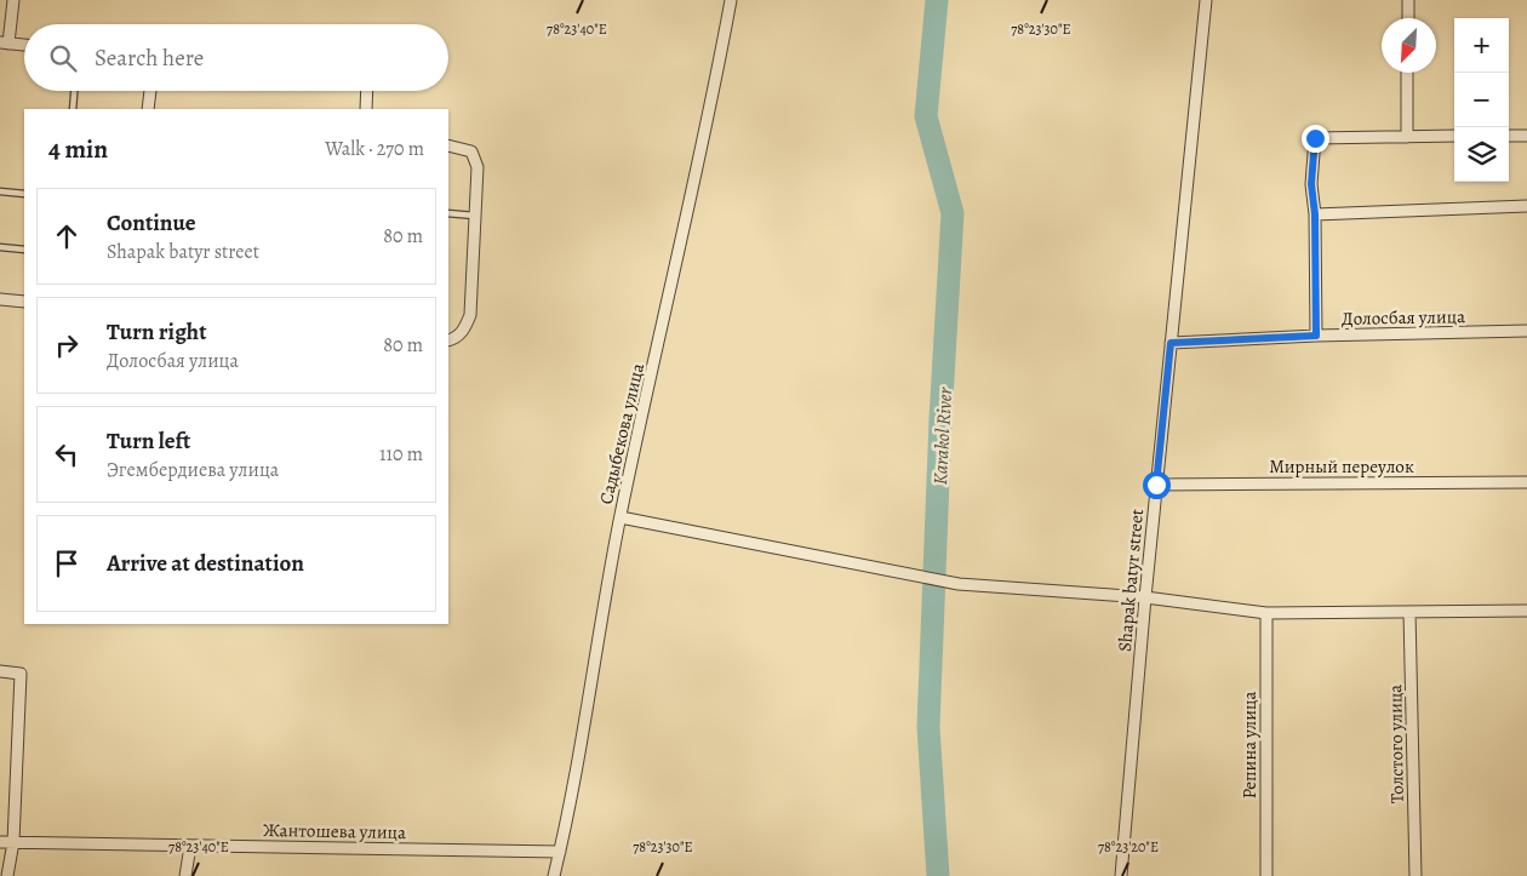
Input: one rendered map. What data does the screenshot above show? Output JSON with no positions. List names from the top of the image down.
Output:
{
  "streets": {
    "street": [
      "Долосбая улица",
      "Садыбекова улица",
      "Мирный переулок",
      "Shapak batyr street",
      "Толстого улица",
      "Репина улица",
      "Жантошева улица"
    ]
  },
  "crossings": [
    ["Долосбая улица", "Shapak batyr street"],
    ["Садыбекова улица", "Жантошева улица"],
    ["Мирный переулок", "Shapak batyr street"]
  ],
  "water": ["Karakol River"],
  "north": "bottom left",
  "page": {
    "map_buttons": ["+", "−"],
    "search": "Search here",
    "heading": ["4 min", "Walk · 270 m"],
    "list": [
      ["Continue", "Shapak batyr street", "80 m"],
      ["Turn right", "Долосбая улица", "80 m"],
      ["Turn left", "Эгембердиева улица", "110 m"],
      "Arrive at destination"
    ]
  },
  "coordinates": ["78°23'40\"E", "78°23'30\"E", "78°23'20\"E"]
}
